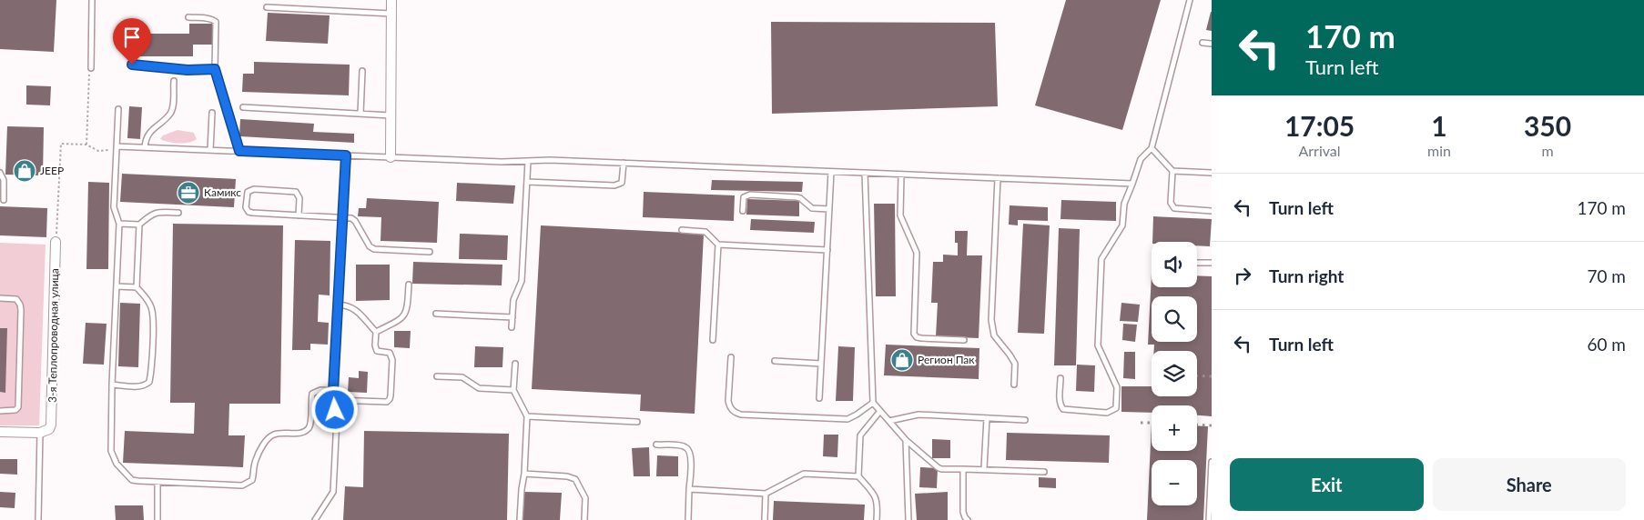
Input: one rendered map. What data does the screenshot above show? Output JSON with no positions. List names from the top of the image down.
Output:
{
  "streets": {
    "street": ["3-я Теплопроводная улица"]
  },
  "places": {
    "shop": ["JEEP", "Регион Пак"],
    "office": ["Камикс"]
  },
  "page": {
    "turn": ["170 m", "Turn left"],
    "eta": [
      "17:05",
      "Arrival",
      "1",
      "min",
      "350",
      "m"
    ],
    "list": [
      {
        "name": "Turn left",
        "value": "170 m"
      },
      {
        "name": "Turn right",
        "value": "70 m"
      },
      {
        "name": "Turn left",
        "value": "60 m"
      }
    ],
    "map_buttons": ["+", "−"],
    "buttons": ["Exit", "Share"]
  }
}
